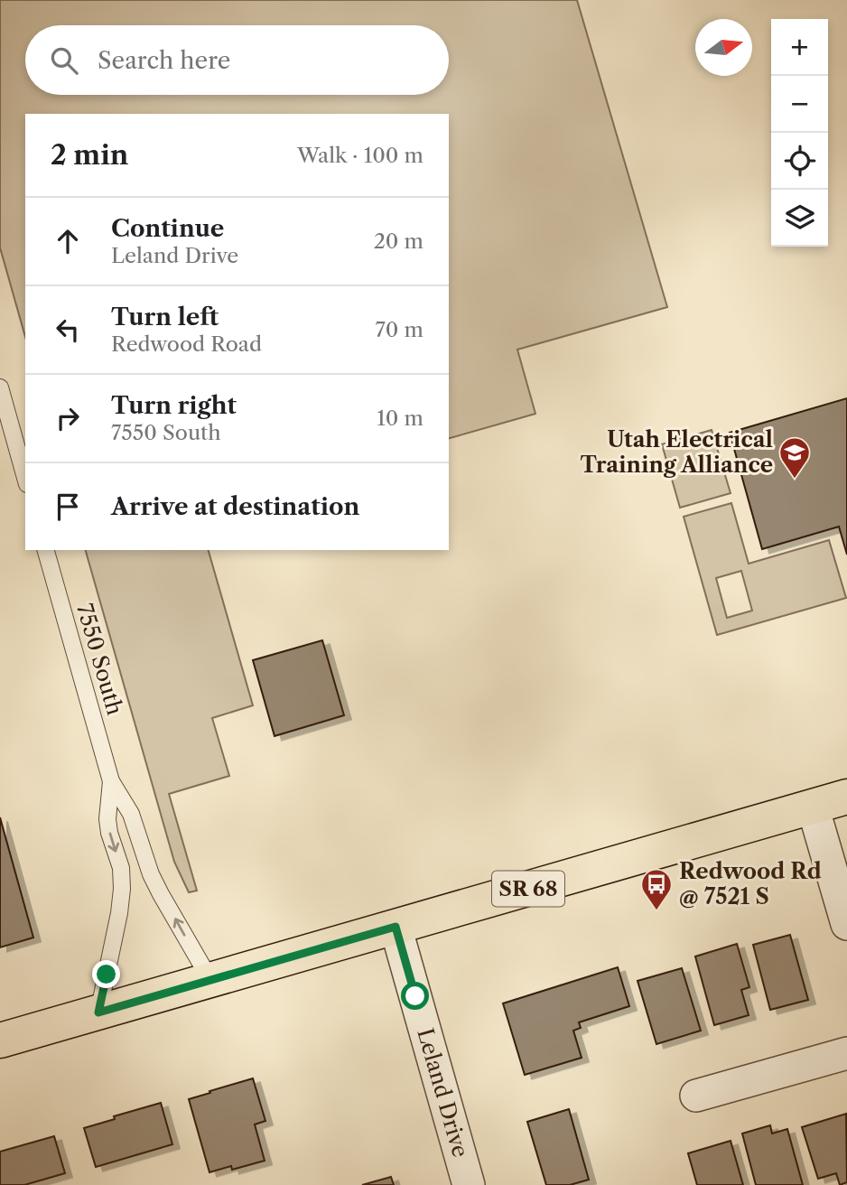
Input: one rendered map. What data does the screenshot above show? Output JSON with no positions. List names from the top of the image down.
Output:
{
  "streets": {
    "main road": ["SR 68"],
    "street": ["Leland Drive"],
    "lane": ["7550 South"]
  },
  "crossings": [
    ["7550 South", "SR 68"],
    ["SR 68", "Leland Drive"]
  ],
  "places": {
    "school or university": ["Utah Electrical Training Alliance"],
    "bus stop": ["Redwood Rd @ 7521 S"]
  },
  "north": "right",
  "page": {
    "map_buttons": ["+", "−"],
    "search": "Search here",
    "heading": ["2 min", "Walk · 100 m"],
    "list": [
      ["Continue", "Leland Drive", "20 m"],
      ["Turn left", "Redwood Road", "70 m"],
      ["Turn right", "7550 South", "10 m"],
      "Arrive at destination"
    ]
  }
}
